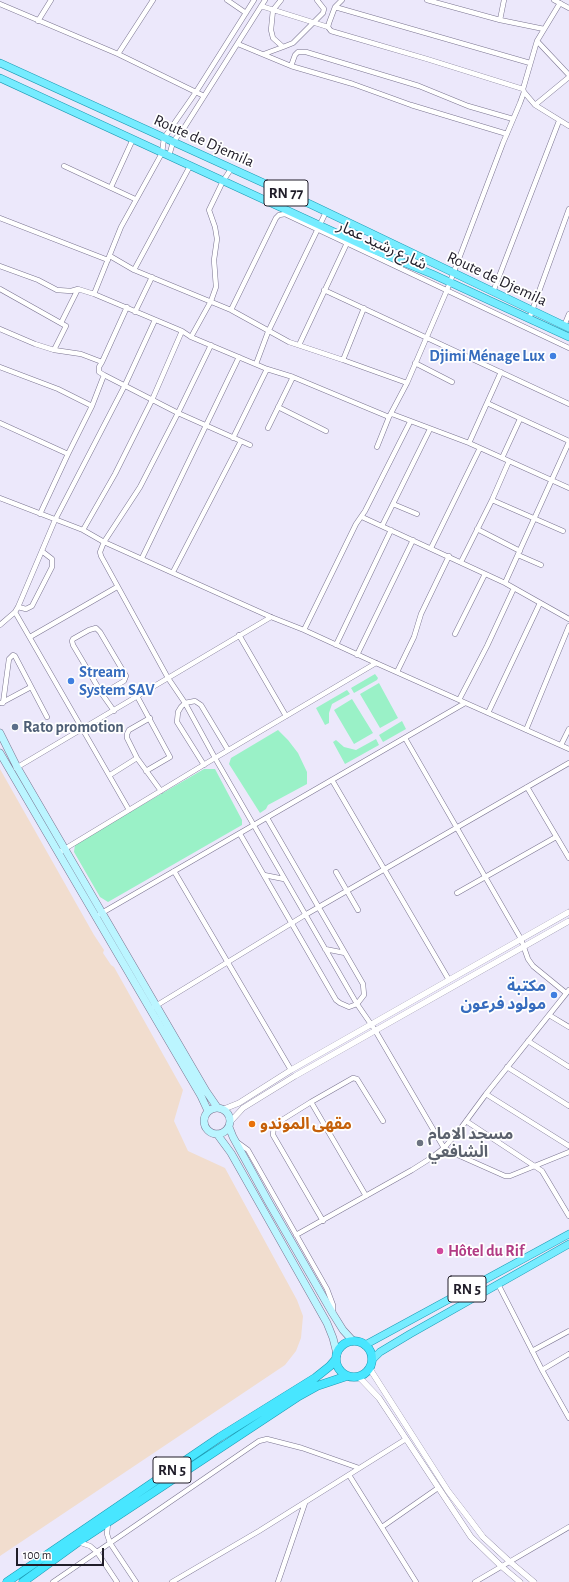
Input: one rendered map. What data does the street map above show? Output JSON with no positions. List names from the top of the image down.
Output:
{
  "streets": {
    "highway": ["RN 5"],
    "main road": ["Route de Djemila", "RN 77"],
    "street": ["شارع رشيد عمار"]
  },
  "places": [
    "Djimi Ménage Lux",
    "Stream System SAV",
    "Rato promotion",
    "مكتبة مولود فرعون",
    "مقهى الموندو",
    "مسجد الامام الشافعي",
    "Hôtel du Rif"
  ],
  "scale_bar": "100 m"
}
